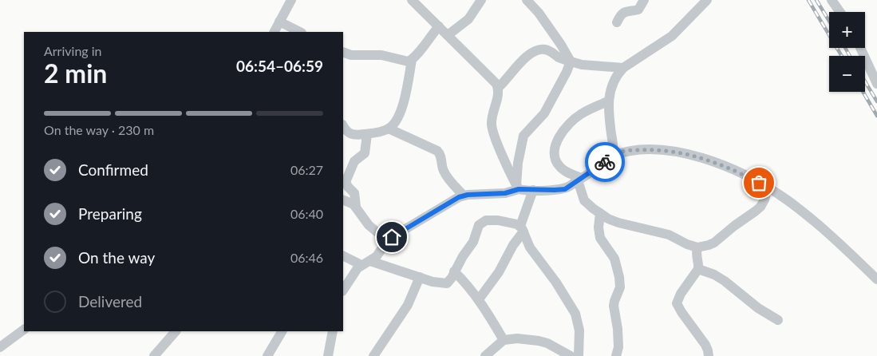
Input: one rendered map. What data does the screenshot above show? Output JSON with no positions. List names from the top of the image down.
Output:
{
  "page": {
    "map_buttons": ["+", "−"],
    "heading": ["2 min", "Arriving in", "06:54–06:59"],
    "bar": "On the way · 230 m",
    "list": [
      ["Confirmed", "06:27"],
      ["Preparing", "06:40"],
      ["On the way", "06:46"],
      "Delivered"
    ]
  }
}
